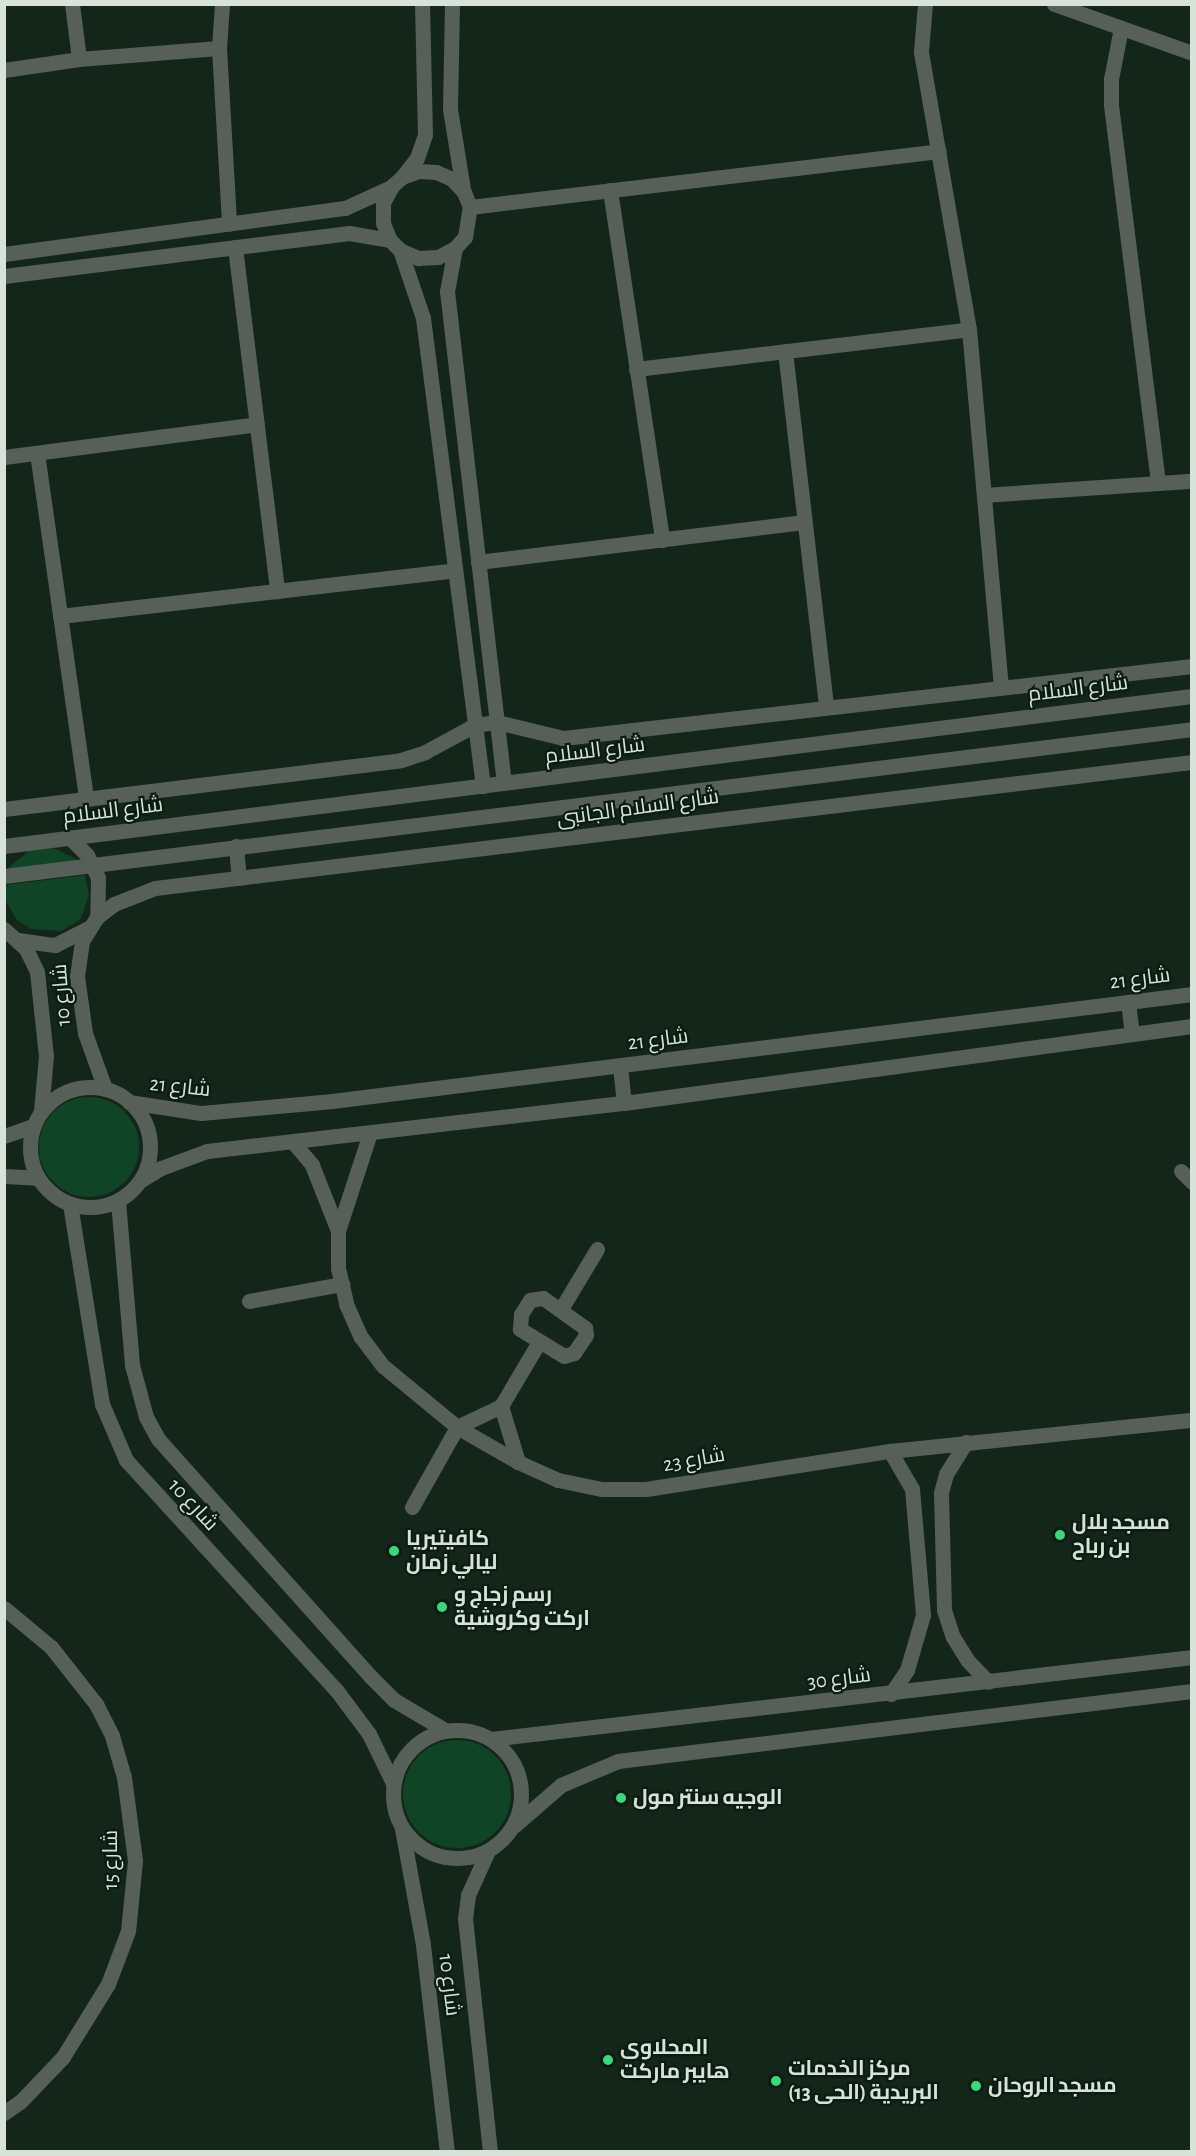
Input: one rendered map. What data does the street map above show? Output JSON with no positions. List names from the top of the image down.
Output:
{
  "streets": {
    "street": [
      "شارع السلام",
      "شارع السلام الجانبى",
      "شارع 21",
      "شارع 10",
      "شارع 23",
      "شارع 30",
      "شارع 15"
    ]
  },
  "crossings": [
    ["شارع السلام الجانبى", "شارع 10"],
    ["شارع 21", "شارع 10"],
    ["شارع 10", "شارع 30"]
  ],
  "places": [
    "مسجد بلال بن رباح",
    "كافيتيريا ليالي زمان",
    "رسم زجاج و اركت وكروشية",
    "الوجيه سنتر مول",
    "المحلاوى هايبر ماركت",
    "مركز الخدمات البريدية (الحى 13)",
    "مسجد الروحان"
  ]
}
